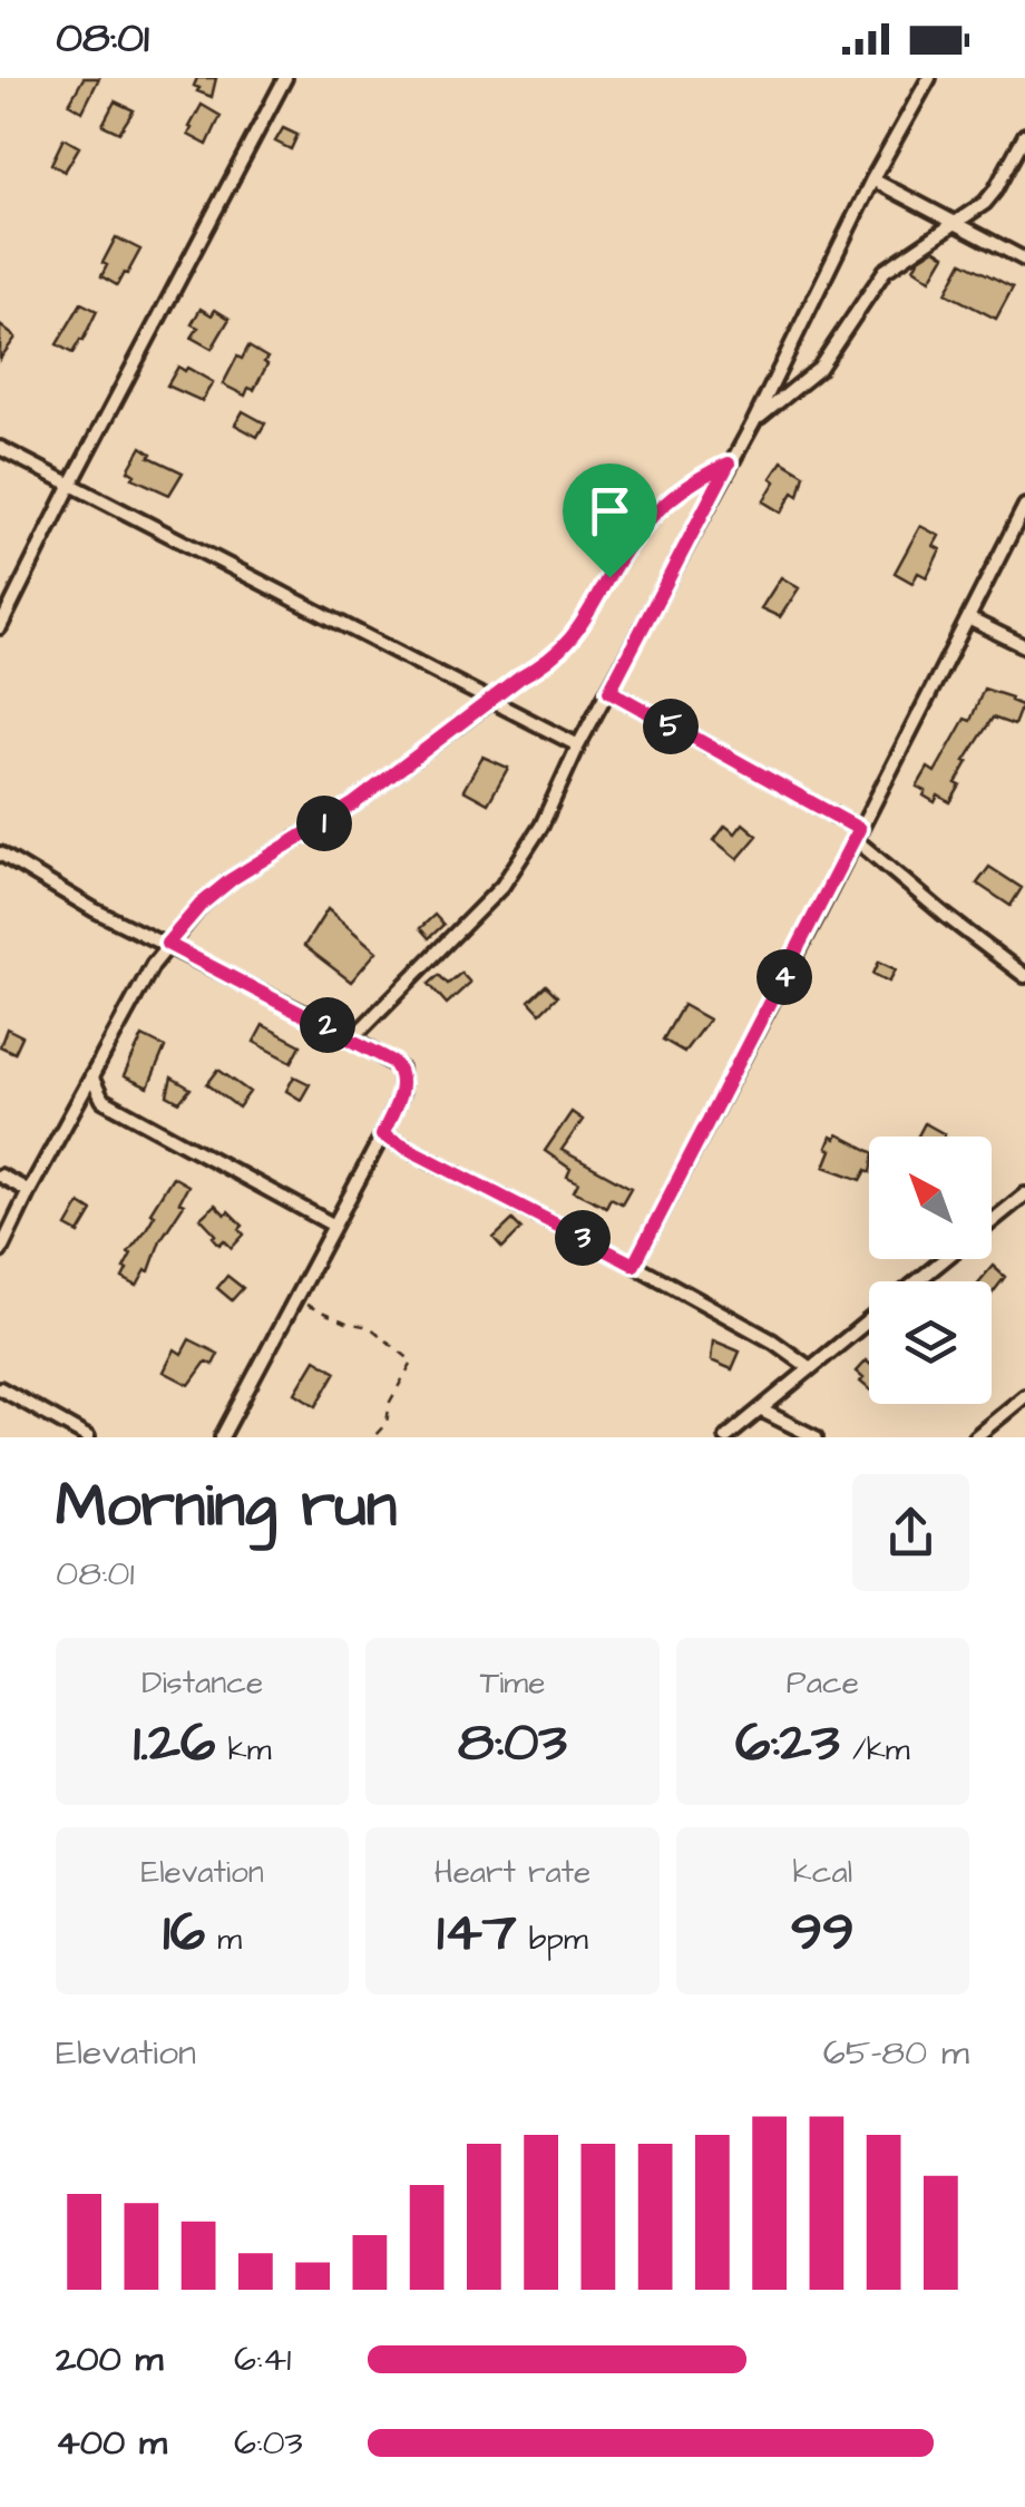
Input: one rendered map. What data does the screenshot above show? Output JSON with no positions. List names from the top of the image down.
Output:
{
  "north": "top left",
  "page": {
    "status": "08:01",
    "pins": [
      "5",
      "1",
      "4",
      "2",
      "3"
    ],
    "heading": ["Morning run", "08:01"],
    "stats": [
      ["Distance", "1.26 km"],
      ["Time", "8:03"],
      ["Pace", "6:23 /km"],
      ["Elevation", "16 m"],
      ["Heart rate", "147 bpm"],
      ["kcal", "99"]
    ],
    "chart": ["Elevation", "65–80 m"],
    "list": [
      {
        "name": "200 m",
        "note": "6:41"
      },
      {
        "name": "400 m",
        "note": "6:03"
      }
    ]
  }
}
